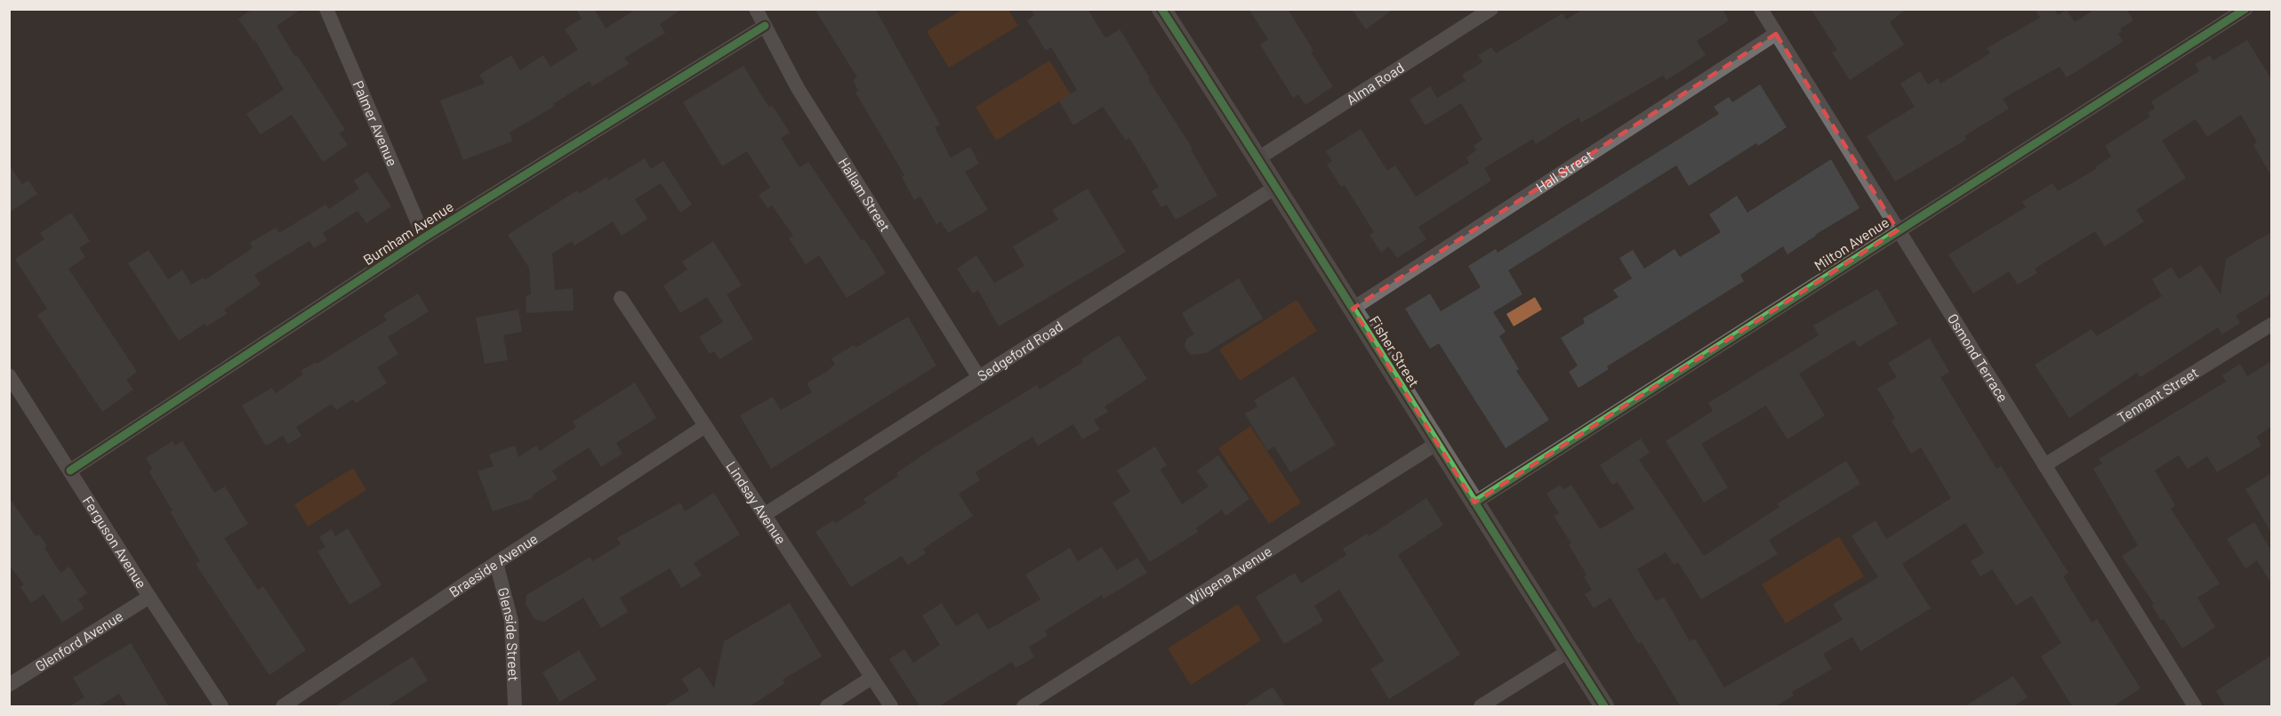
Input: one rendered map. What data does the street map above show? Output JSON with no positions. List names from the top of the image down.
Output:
{
  "streets": {
    "street": [
      "Alma Road",
      "Palmer Avenue",
      "Hall Street",
      "Hallam Street",
      "Burnham Avenue",
      "Milton Avenue",
      "Sedgeford Road",
      "Fisher Street",
      "Osmond Terrace",
      "Tennant Street",
      "Lindsay Avenue",
      "Ferguson Avenue",
      "Braeside Avenue",
      "Wilgena Avenue",
      "Glenside Street",
      "Glenford Avenue"
    ]
  },
  "crossings": [
    ["Alma Road", "Fisher Street"],
    ["Palmer Avenue", "Burnham Avenue"],
    ["Hall Street", "Fisher Street"],
    ["Hall Street", "Osmond Terrace"],
    ["Hallam Street", "Burnham Avenue"],
    ["Hallam Street", "Sedgeford Road"],
    ["Burnham Avenue", "Ferguson Avenue"],
    ["Milton Avenue", "Fisher Street"],
    ["Milton Avenue", "Osmond Terrace"],
    ["Sedgeford Road", "Fisher Street"],
    ["Sedgeford Road", "Lindsay Avenue"],
    ["Fisher Street", "Wilgena Avenue"],
    ["Osmond Terrace", "Tennant Street"],
    ["Lindsay Avenue", "Braeside Avenue"],
    ["Ferguson Avenue", "Glenford Avenue"],
    ["Braeside Avenue", "Glenside Street"]
  ]
}
